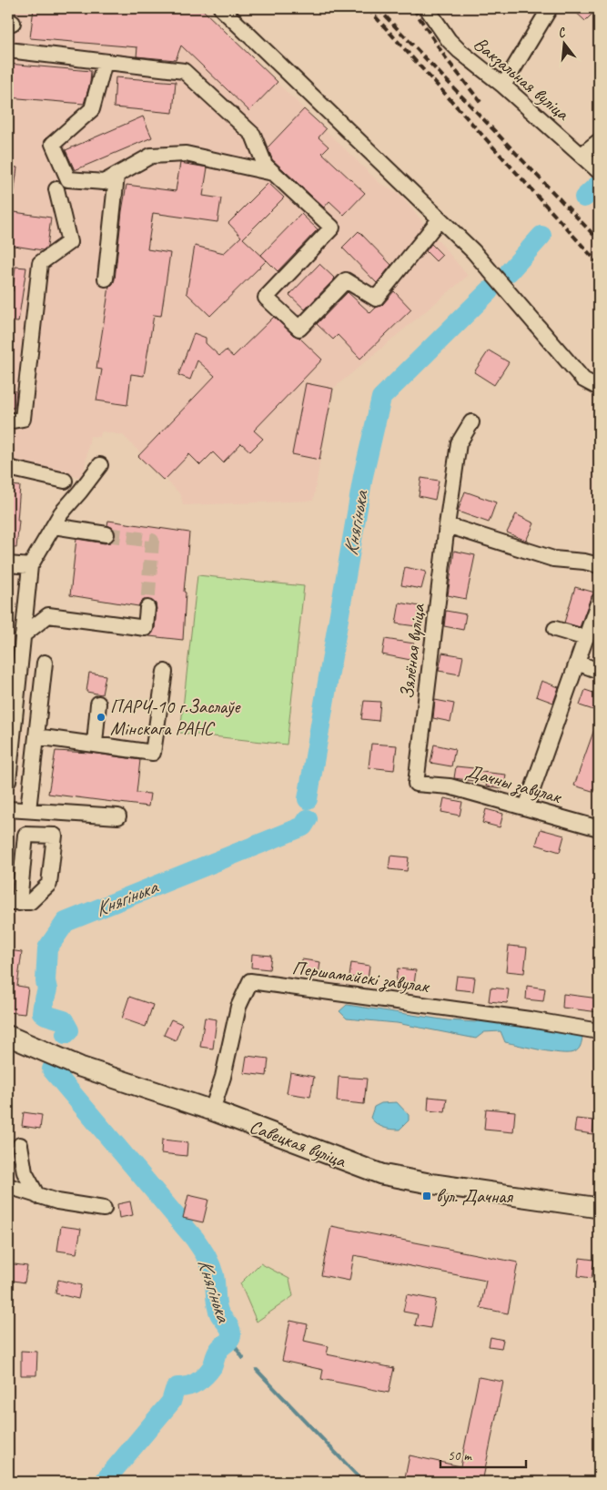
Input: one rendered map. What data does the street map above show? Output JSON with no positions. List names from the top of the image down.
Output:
{
  "streets": {
    "main road": ["Савецкая вуліца"],
    "street": [
      "Вакзальная вуліца",
      "Зялёная вуліца",
      "Дачны завулак",
      "Першамайскі завулак"
    ]
  },
  "crossings": [
    ["Зялёная вуліца", "Дачны завулак"],
    ["Першамайскі завулак", "Савецкая вуліца"]
  ],
  "water": ["Княгінька"],
  "places": {
    "other": ["ПАРЧ-10 г.Заслаўе Мінскага РАНС"],
    "transit": ["вул. Дачная"]
  },
  "scale_bar": "50 m",
  "north": "top"
}
